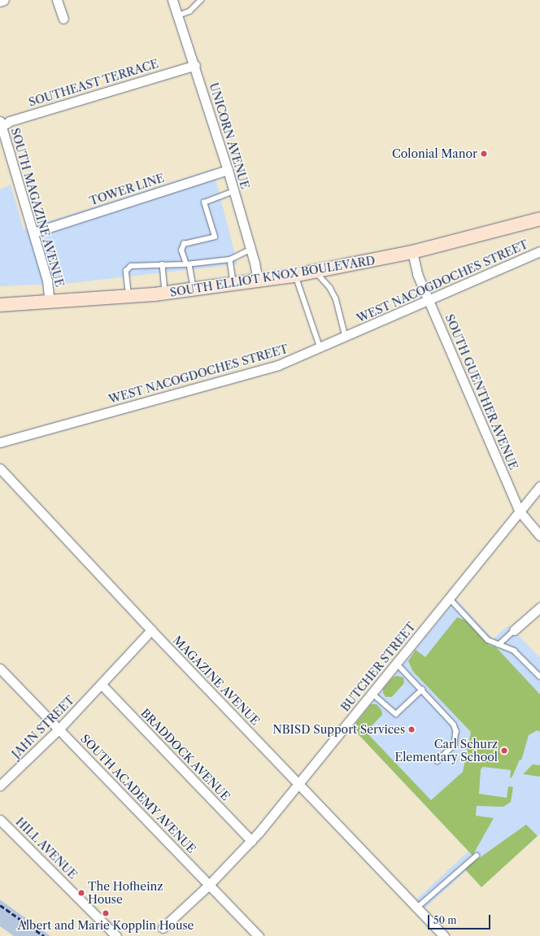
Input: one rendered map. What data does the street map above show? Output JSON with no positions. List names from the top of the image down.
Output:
{
  "streets": {
    "main road": ["SOUTH ELLIOT KNOX BOULEVARD"],
    "street": [
      "SOUTHEAST TERRACE",
      "UNICORN AVENUE",
      "TOWER LINE",
      "SOUTH MAGAZINE AVENUE",
      "WEST NACOGDOCHES STREET",
      "SOUTH GUENTHER AVENUE",
      "BUTCHER STREET",
      "MAGAZINE AVENUE",
      "JAHN STREET",
      "BRADDOCK AVENUE",
      "SOUTH ACADEMY AVENUE",
      "HILL AVENUE"
    ]
  },
  "crossings": [
    ["SOUTHEAST TERRACE", "UNICORN AVENUE"],
    ["SOUTHEAST TERRACE", "SOUTH MAGAZINE AVENUE"],
    ["UNICORN AVENUE", "TOWER LINE"],
    ["UNICORN AVENUE", "SOUTH ELLIOT KNOX BOULEVARD"],
    ["TOWER LINE", "SOUTH MAGAZINE AVENUE"],
    ["SOUTH MAGAZINE AVENUE", "SOUTH ELLIOT KNOX BOULEVARD"],
    ["SOUTH ELLIOT KNOX BOULEVARD", "SOUTH GUENTHER AVENUE"],
    ["WEST NACOGDOCHES STREET", "SOUTH GUENTHER AVENUE"],
    ["SOUTH GUENTHER AVENUE", "BUTCHER STREET"],
    ["BUTCHER STREET", "MAGAZINE AVENUE"],
    ["BUTCHER STREET", "BRADDOCK AVENUE"],
    ["BUTCHER STREET", "SOUTH ACADEMY AVENUE"],
    ["MAGAZINE AVENUE", "JAHN STREET"],
    ["JAHN STREET", "BRADDOCK AVENUE"],
    ["JAHN STREET", "SOUTH ACADEMY AVENUE"]
  ],
  "places": [
    "Colonial Manor",
    "NBISD Support Services",
    "Carl Schurz Elementary School",
    "The Hofheinz House",
    "Albert and Marie Kopplin House"
  ],
  "scale_bar": "50 m"
}
